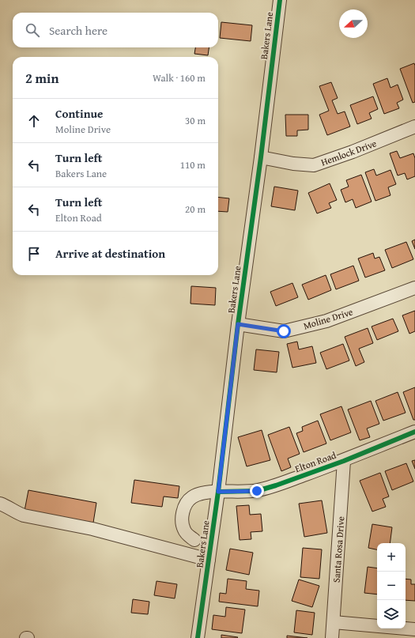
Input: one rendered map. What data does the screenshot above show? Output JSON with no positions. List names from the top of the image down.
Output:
{
  "streets": {
    "street": [
      "Bakers Lane",
      "Hemlock Drive",
      "Moline Drive",
      "Elton Road",
      "Santa Rosa Drive"
    ]
  },
  "crossings": [
    ["Bakers Lane", "Hemlock Drive"],
    ["Bakers Lane", "Moline Drive"],
    ["Bakers Lane", "Elton Road"],
    ["Elton Road", "Santa Rosa Drive"]
  ],
  "north": "left",
  "page": {
    "search": "Search here",
    "heading": ["2 min", "Walk · 160 m"],
    "list": [
      ["Continue", "Moline Drive", "30 m"],
      ["Turn left", "Bakers Lane", "110 m"],
      ["Turn left", "Elton Road", "20 m"],
      "Arrive at destination"
    ],
    "map_buttons": ["+", "−"]
  }
}
